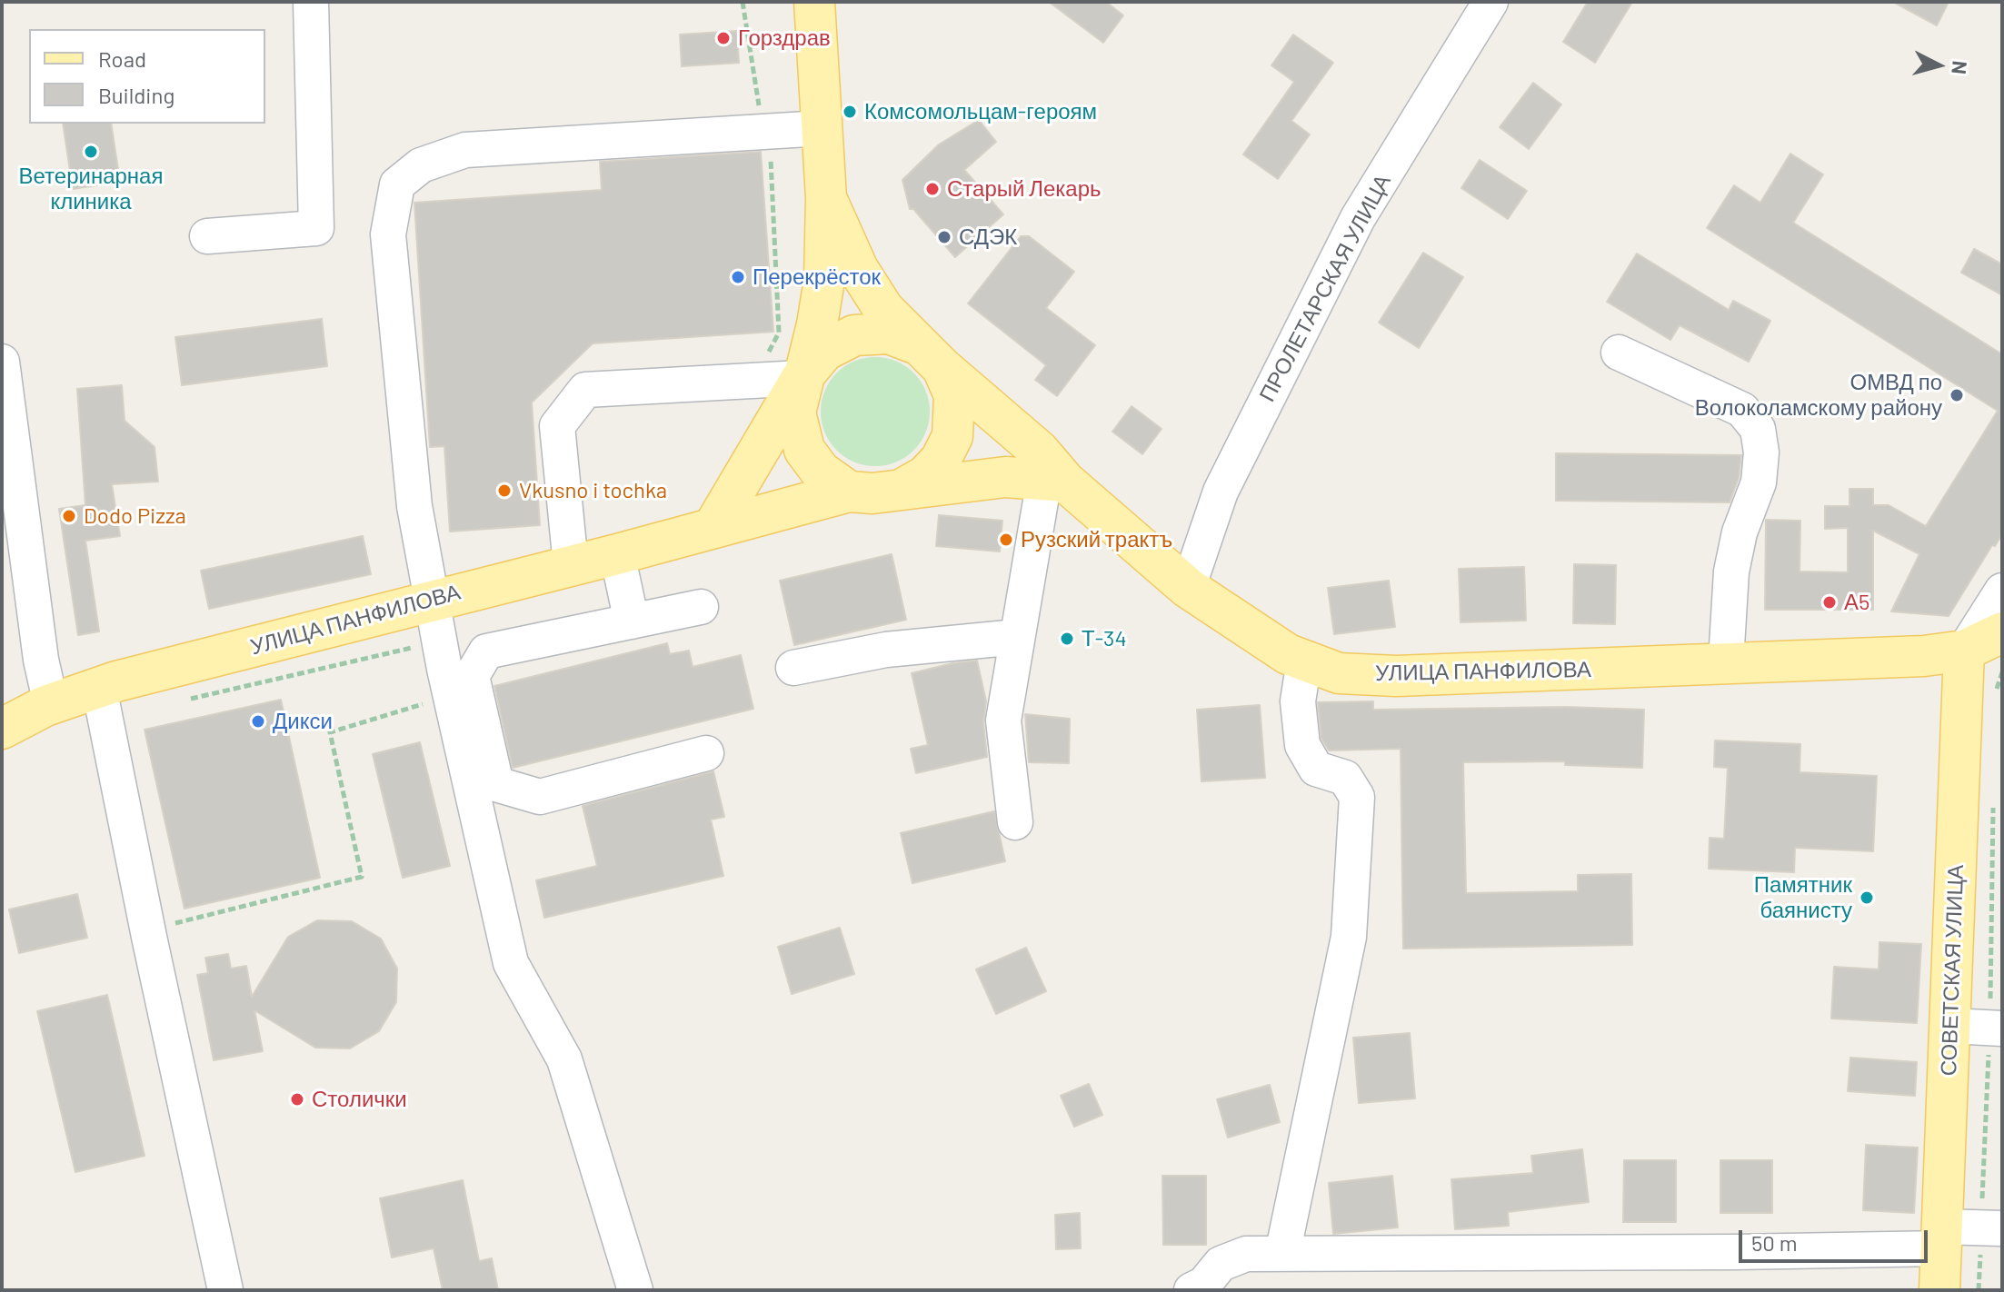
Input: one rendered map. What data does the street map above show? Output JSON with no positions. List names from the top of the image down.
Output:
{
  "streets": {
    "main road": ["УЛИЦА ПАНФИЛОВА", "СОВЕТСКАЯ УЛИЦА"],
    "street": ["ПРОЛЕТАРСКАЯ УЛИЦА"]
  },
  "crossings": [
    ["ПРОЛЕТАРСКАЯ УЛИЦА", "УЛИЦА ПАНФИЛОВА"],
    ["УЛИЦА ПАНФИЛОВА", "СОВЕТСКАЯ УЛИЦА"]
  ],
  "places": [
    "Горздрав",
    "Комсомольцам-героям",
    "Ветеринарная клиника",
    "Старый Лекарь",
    "СДЭК",
    "Перекрёсток",
    "ОМВД по Волоколамскому району",
    "Vkusno i tochka",
    "Dodo Pizza",
    "Рузский трактъ",
    "А5",
    "Т-34",
    "Дикси",
    "Памятник баянисту",
    "Столички"
  ],
  "legend": ["Road", "Building"],
  "scale_bar": "50 m",
  "north": "right"
}
